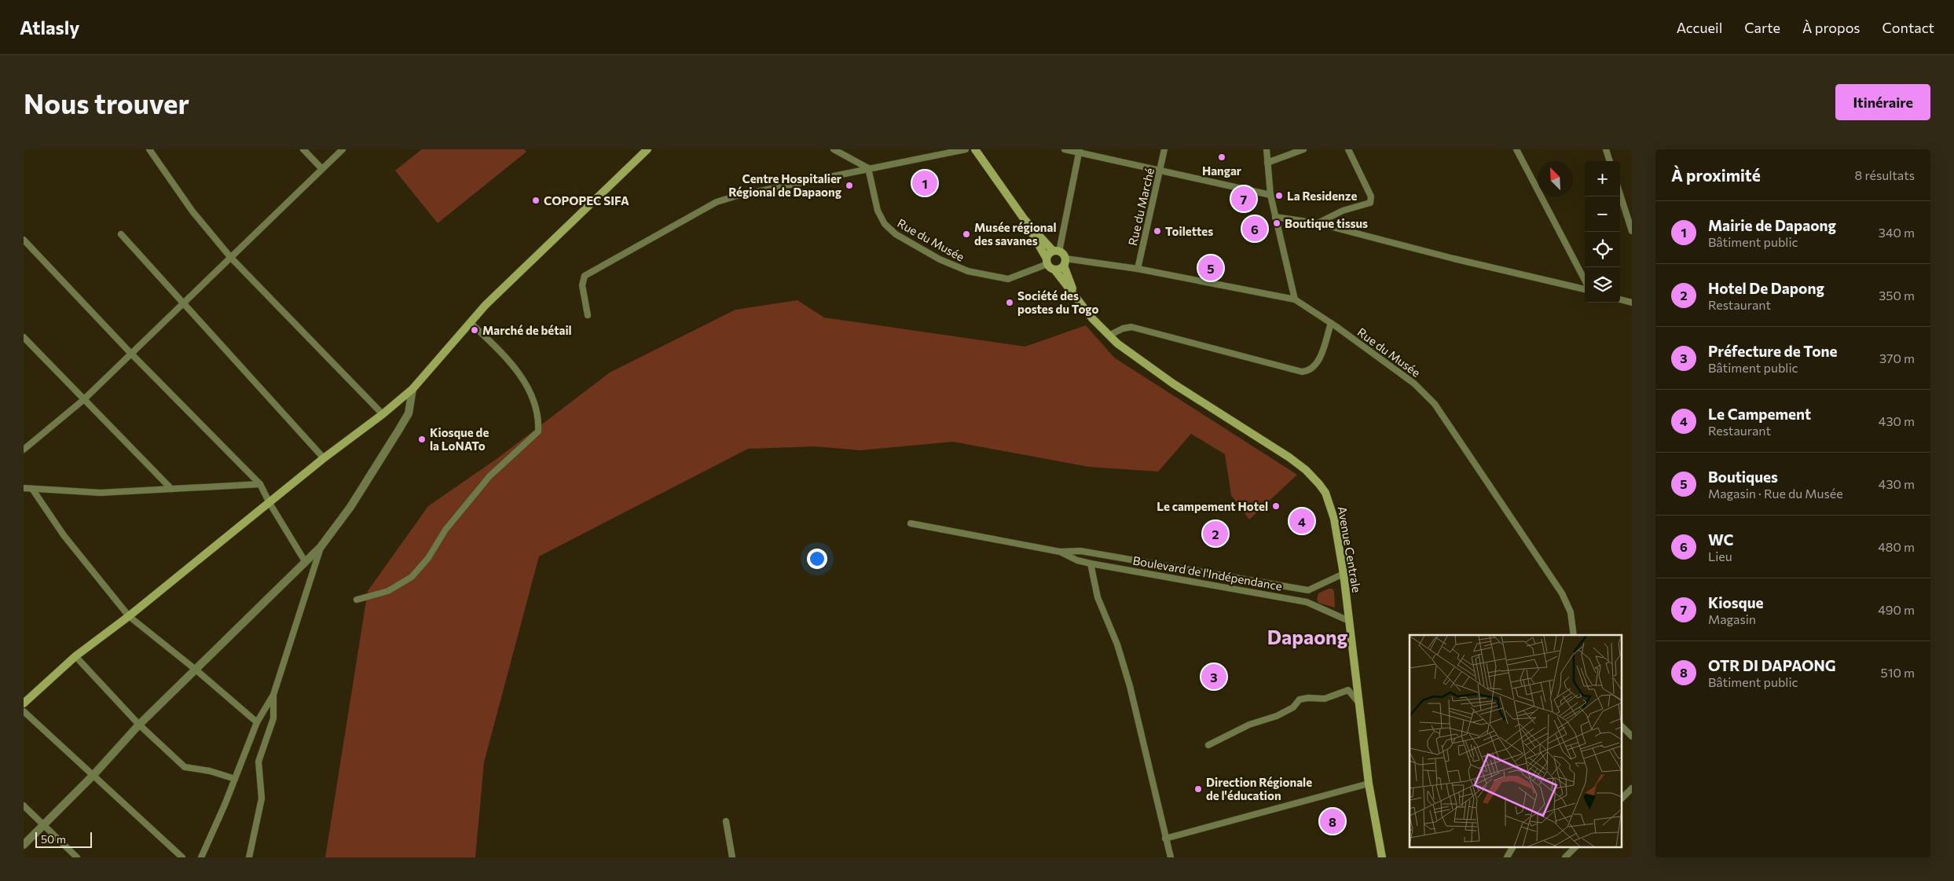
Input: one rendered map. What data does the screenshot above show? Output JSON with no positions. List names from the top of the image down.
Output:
{
  "streets": {
    "main road": ["Avenue Centrale"],
    "street": ["Rue du Marché", "Rue du Musée", "Boulevard de l'Indépendance"]
  },
  "crossings": [
    ["Rue du Marché", "Rue du Musée"],
    ["Rue du Musée", "Avenue Centrale"],
    ["Avenue Centrale", "Boulevard de l'Indépendance"]
  ],
  "districts": ["Dapaong"],
  "places": [
    "Hangar",
    "Centre Hospitalier Régional de Dapaong",
    "La Residenze",
    "COPOPEC SIFA",
    "Boutique tissus",
    "Toilettes",
    "Musée régional des savanes",
    "Société des postes du Togo",
    "Marché de bétail",
    "Kiosque de la LoNATo",
    "Le campement Hotel",
    "Direction Régionale de l'éducation"
  ],
  "scale_bar": "50 m",
  "north": "top left",
  "page": {
    "header": "Atlasly",
    "nav": [
      "Accueil",
      "Carte",
      "À propos",
      "Contact"
    ],
    "buttons": "Itinéraire",
    "title": "Nous trouver",
    "heading": ["À proximité", "8 résultats"],
    "map_buttons": ["+", "−"],
    "pins": [
      "1",
      "7",
      "6",
      "5",
      "4",
      "2",
      "3",
      "8"
    ],
    "list": [
      {
        "mark": "1",
        "name": "Mairie de Dapaong",
        "note": "Bâtiment public",
        "value": "340 m"
      },
      {
        "mark": "2",
        "name": "Hotel De Dapong",
        "note": "Restaurant",
        "value": "350 m"
      },
      {
        "mark": "3",
        "name": "Préfecture de Tone",
        "note": "Bâtiment public",
        "value": "370 m"
      },
      {
        "mark": "4",
        "name": "Le Campement",
        "note": "Restaurant",
        "value": "430 m"
      },
      {
        "mark": "5",
        "name": "Boutiques",
        "note": "Magasin · Rue du Musée",
        "value": "430 m"
      },
      {
        "mark": "6",
        "name": "WC",
        "note": "Lieu",
        "value": "480 m"
      },
      {
        "mark": "7",
        "name": "Kiosque",
        "note": "Magasin",
        "value": "490 m"
      },
      {
        "mark": "8",
        "name": "OTR DI DAPAONG",
        "note": "Bâtiment public",
        "value": "510 m"
      }
    ],
    "scale": "50 m"
  }
}
